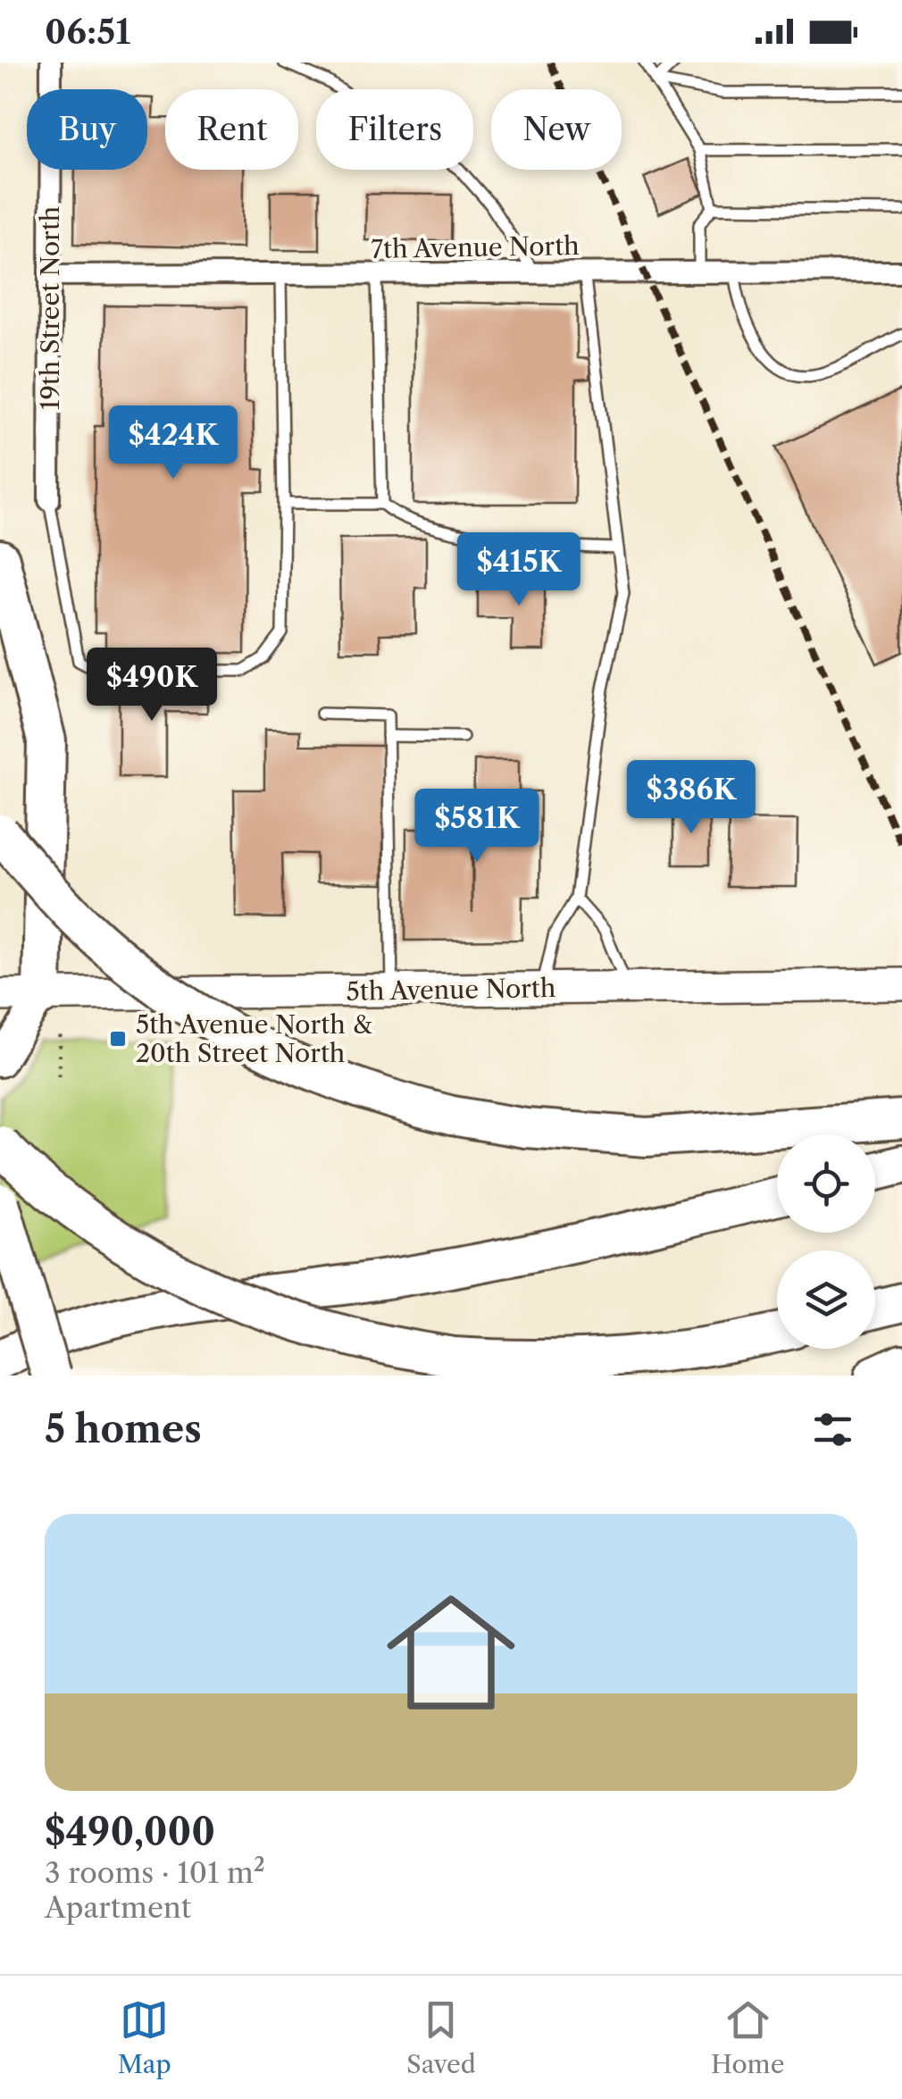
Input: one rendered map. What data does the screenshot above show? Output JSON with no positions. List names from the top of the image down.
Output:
{
  "streets": {
    "main road": ["5th Avenue North"],
    "street": ["7th Avenue North", "19th Street North"]
  },
  "crossings": [
    ["7th Avenue North", "19th Street North"]
  ],
  "places": {
    "transit": ["5th Avenue North & 20th Street North"]
  },
  "page": {
    "status": "06:51",
    "chip": [
      "Buy",
      "Rent",
      "Filters",
      "New"
    ],
    "price": [
      "$424K",
      "$415K",
      "$490K",
      "$386K",
      "$581K"
    ],
    "heading": "5 homes",
    "list": [
      {
        "name": "$490,000",
        "note": "3 rooms · 101 m² · Apartment"
      }
    ],
    "tabs": ["Map", "Saved", "Home"]
  }
}
